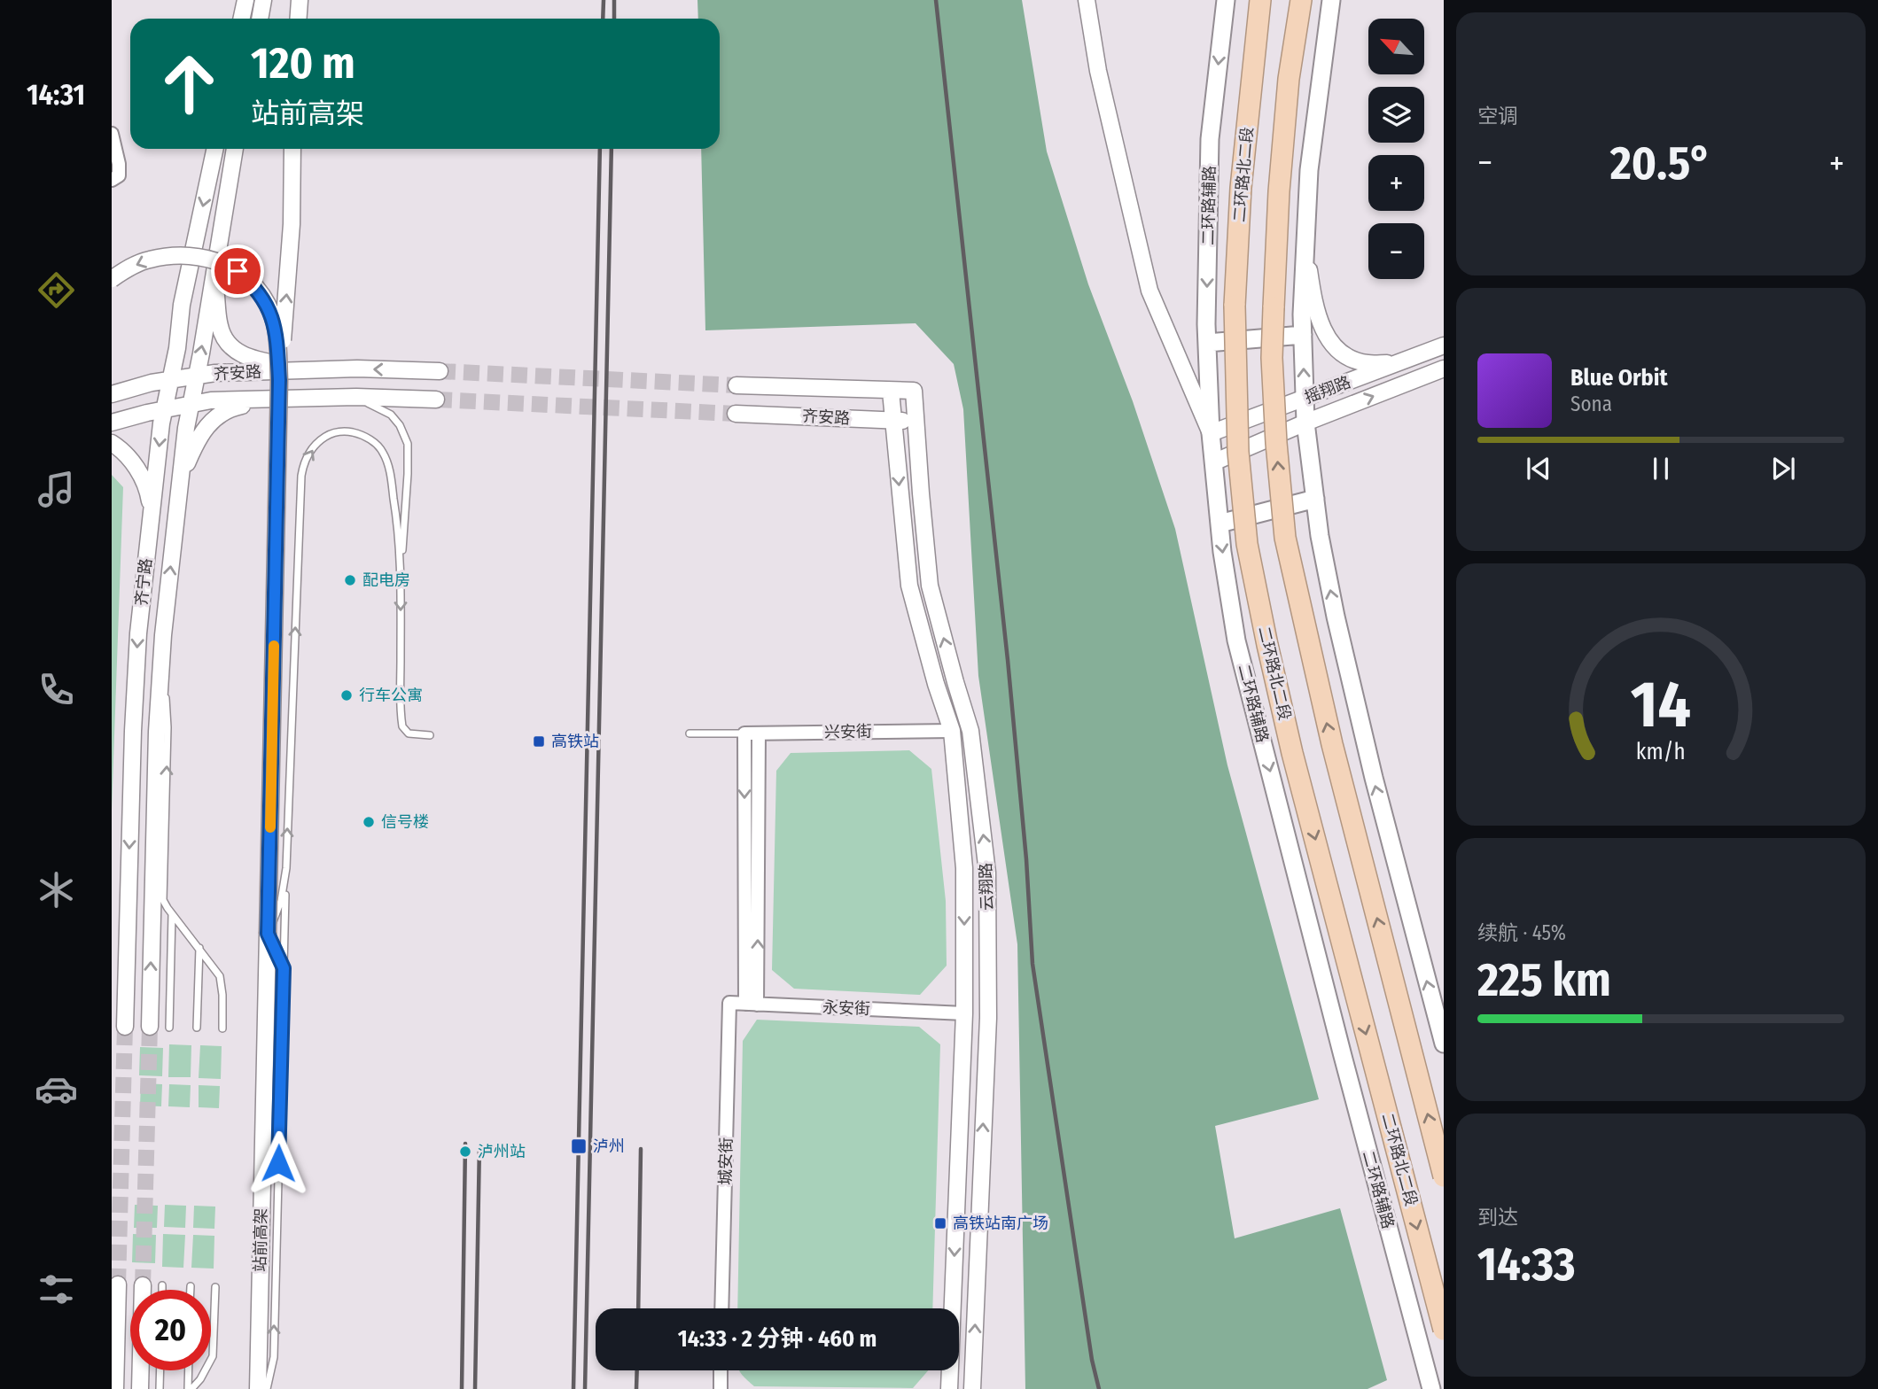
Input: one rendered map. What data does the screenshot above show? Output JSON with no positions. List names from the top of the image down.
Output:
{
  "streets": {
    "highway": ["二环路北二段"],
    "main road": ["二环路辅路"],
    "street": [
      "齐安路",
      "摇翔路",
      "齐宁路",
      "兴安街",
      "云翔路",
      "永安街",
      "城安街",
      "站前高架"
    ]
  },
  "crossings": [
    ["二环路辅路", "摇翔路"],
    ["齐安路", "齐宁路"],
    ["齐安路", "云翔路"],
    ["兴安街", "云翔路"],
    ["云翔路", "永安街"],
    ["永安街", "城安街"]
  ],
  "places": {
    "other": [
      "配电房",
      "行车公寓",
      "信号楼",
      "泸州站"
    ],
    "transit": ["高铁站", "泸州", "高铁站南广场"]
  },
  "north": "top left",
  "page": {
    "tabs": "14:31",
    "tile": [
      "空调",
      ["续航 · 45%", "225 km"],
      ["到达", "14:33"]
    ],
    "map_buttons": ["+", "−"],
    "turn": ["120 m", "站前高架"],
    "heat": ["−", "20.5°", "+"],
    "song": ["Blue Orbit", "Sona"],
    "limit": "20",
    "trip": "14:33 · 2 分钟 · 460 m",
    "gauge": ["14", "km/h"]
  }
}
